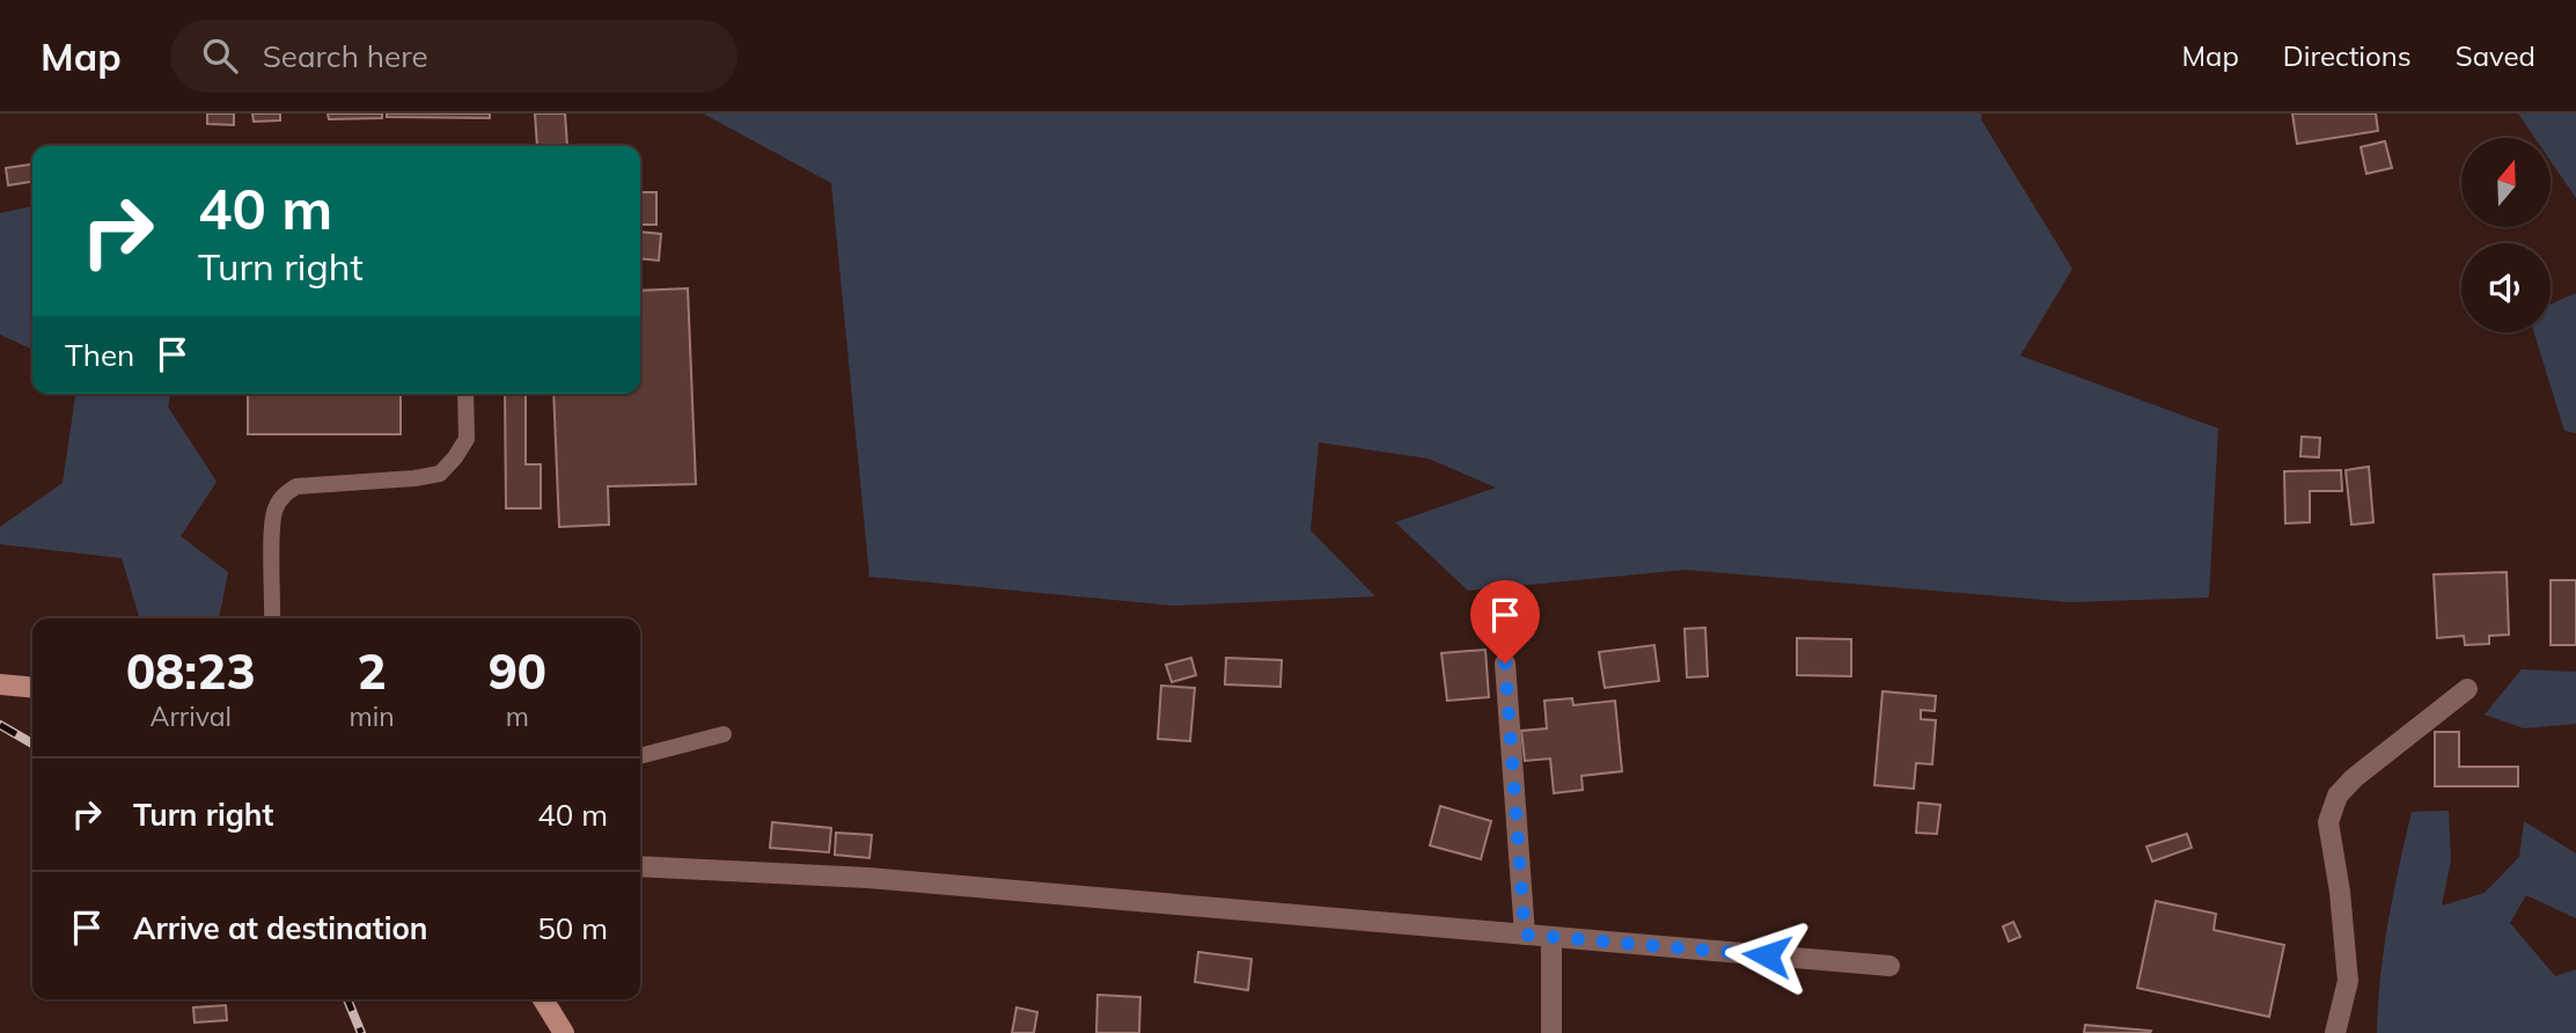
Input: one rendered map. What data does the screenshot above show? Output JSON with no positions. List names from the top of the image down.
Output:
{
  "north": "top",
  "page": {
    "header": "Map",
    "search": "Search here",
    "nav": ["Map", "Directions", "Saved"],
    "turn": ["40 m", "Turn right"],
    "then": "Then",
    "eta": [
      "08:23",
      "Arrival",
      "2",
      "min",
      "90",
      "m"
    ],
    "list": [
      {
        "name": "Turn right",
        "value": "40 m"
      },
      {
        "name": "Arrive at destination",
        "value": "50 m"
      }
    ]
  }
}
